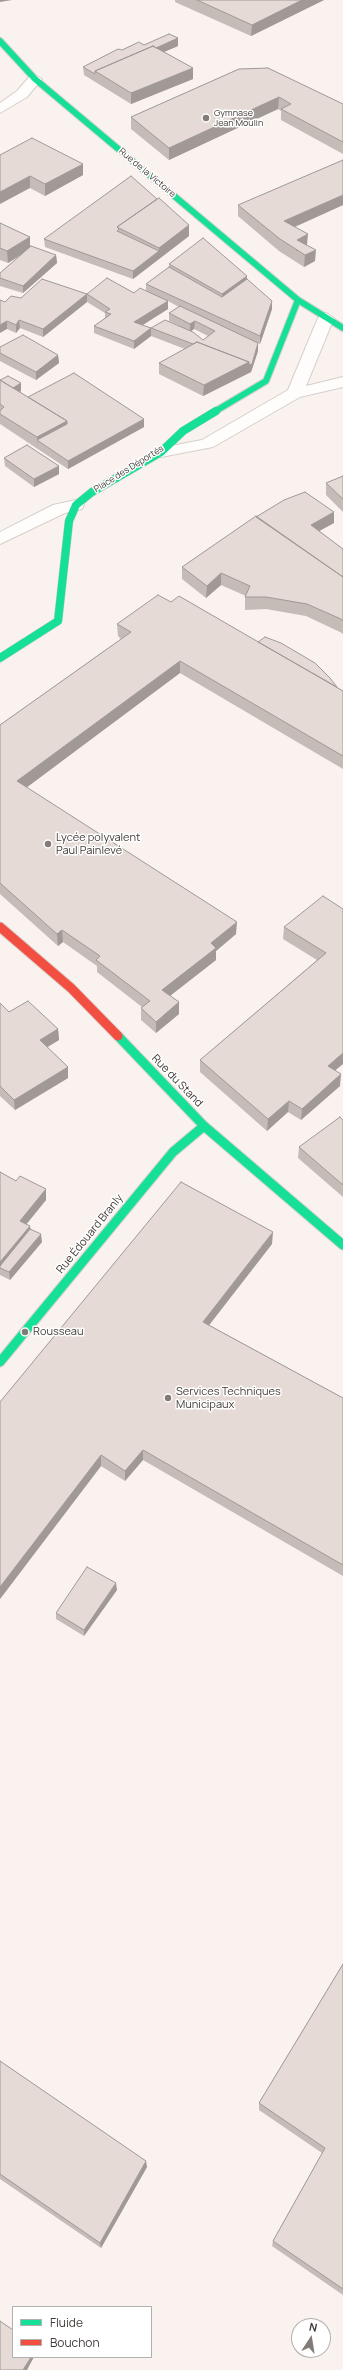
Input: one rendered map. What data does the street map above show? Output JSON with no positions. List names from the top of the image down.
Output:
{
  "streets": {
    "street": [
      "Rue de la Victoire",
      "Place des Déportés",
      "Rue du Stand",
      "Rue Édouard Branly"
    ]
  },
  "crossings": [
    ["Rue de la Victoire", "Place des Déportés"],
    ["Rue du Stand", "Rue Édouard Branly"]
  ],
  "places": [
    "Gymnase Jean Moulin",
    "Lycée polyvalent Paul Painlevé",
    "Rousseau",
    "Services Techniques Municipaux"
  ],
  "legend": ["Fluide", "Bouchon"],
  "north": "top"
}
